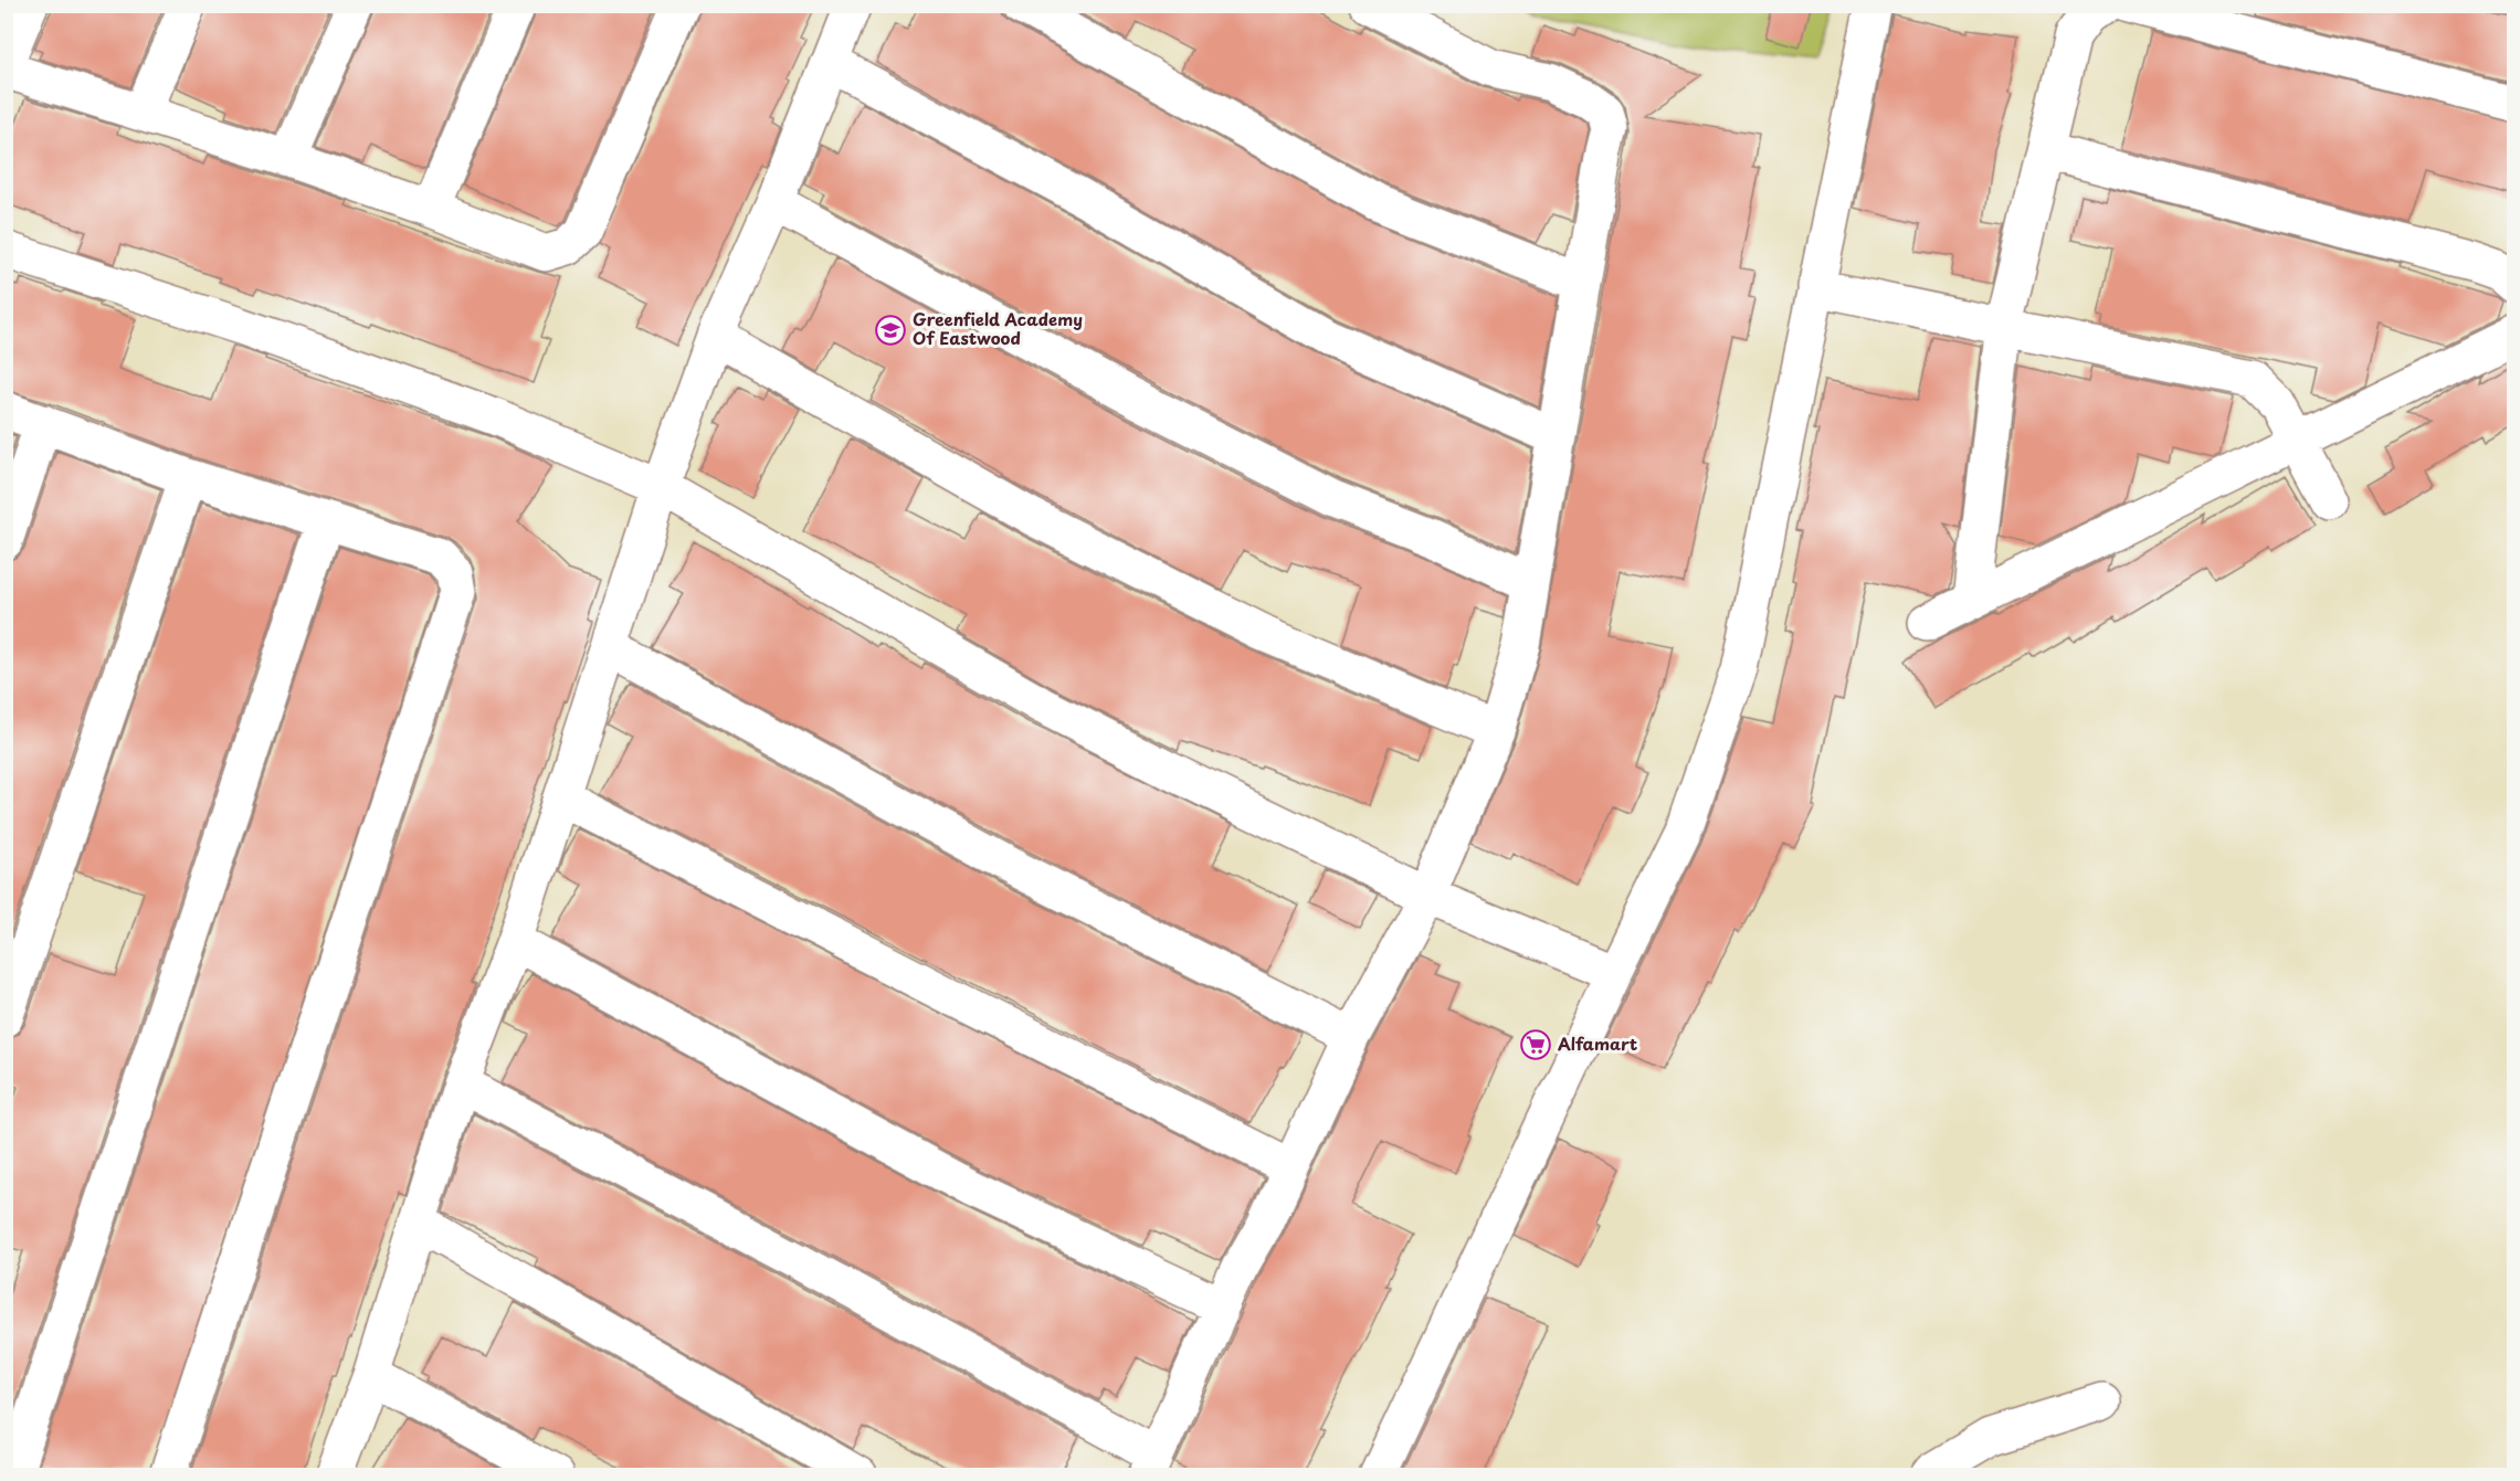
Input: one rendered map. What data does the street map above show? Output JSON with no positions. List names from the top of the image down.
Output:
{
  "places": {
    "school or university": ["Greenfield Academy Of Eastwood"],
    "supermarket": ["Alfamart"]
  }
}
